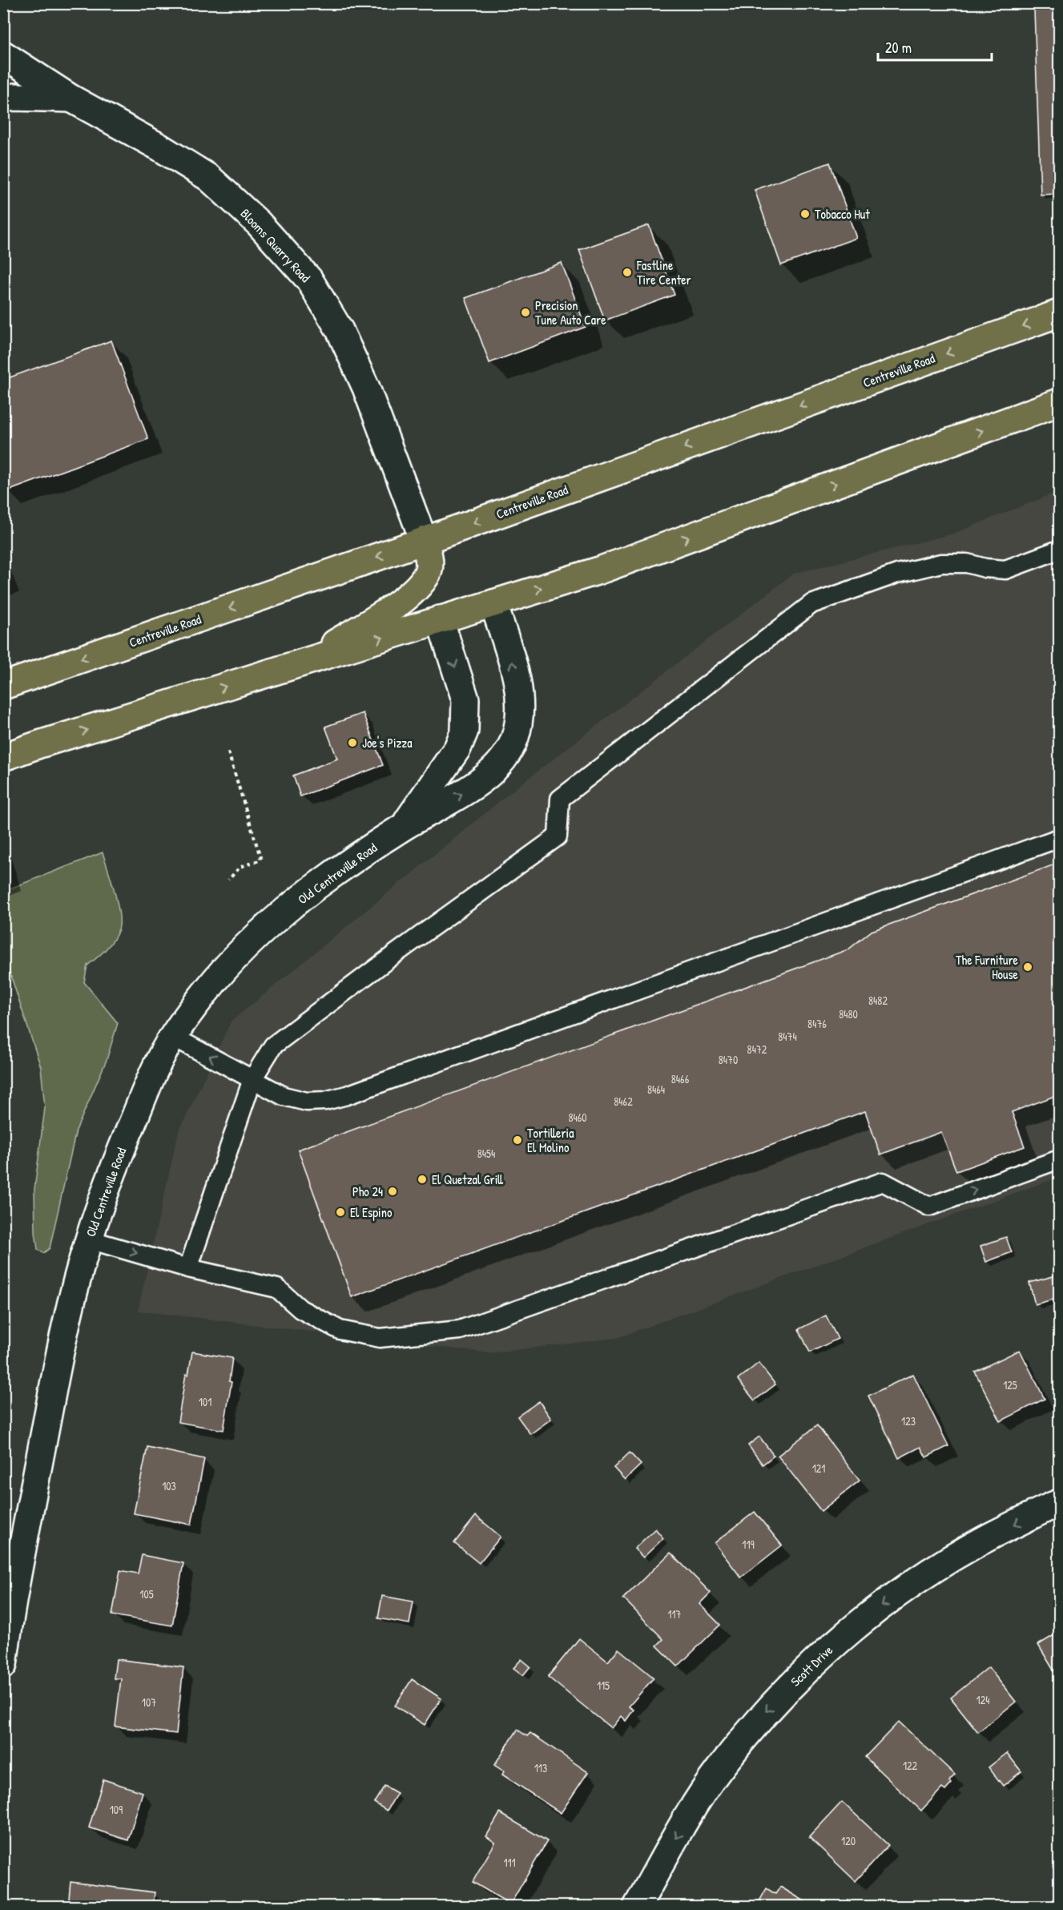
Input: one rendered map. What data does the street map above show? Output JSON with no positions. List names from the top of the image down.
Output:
{
  "streets": {
    "highway": ["Centreville Road"],
    "street": ["Blooms Quarry Road", "Old Centreville Road", "Scott Drive"]
  },
  "crossings": [
    ["Blooms Quarry Road", "Centreville Road"]
  ],
  "one_way": ["Scott Drive"],
  "places": [
    "Tobacco Hut",
    "Fastline Tire Center",
    "Precision Tune Auto Care",
    "Joe's Pizza",
    "The Furniture House",
    "Tortilleria El Molino",
    "El Quetzal Grill",
    "Pho 24",
    "El Espino"
  ],
  "house_numbers": [
    "8482",
    "8480",
    "8476",
    "8474",
    "8472",
    "8470",
    "8466",
    "8464",
    "8462",
    "8460",
    "8454",
    "125",
    "101",
    "123",
    "121",
    "103",
    "119",
    "105",
    "117",
    "115",
    "124",
    "107",
    "122",
    "113",
    "109",
    "120",
    "111"
  ],
  "scale_bar": "20 m"
}
